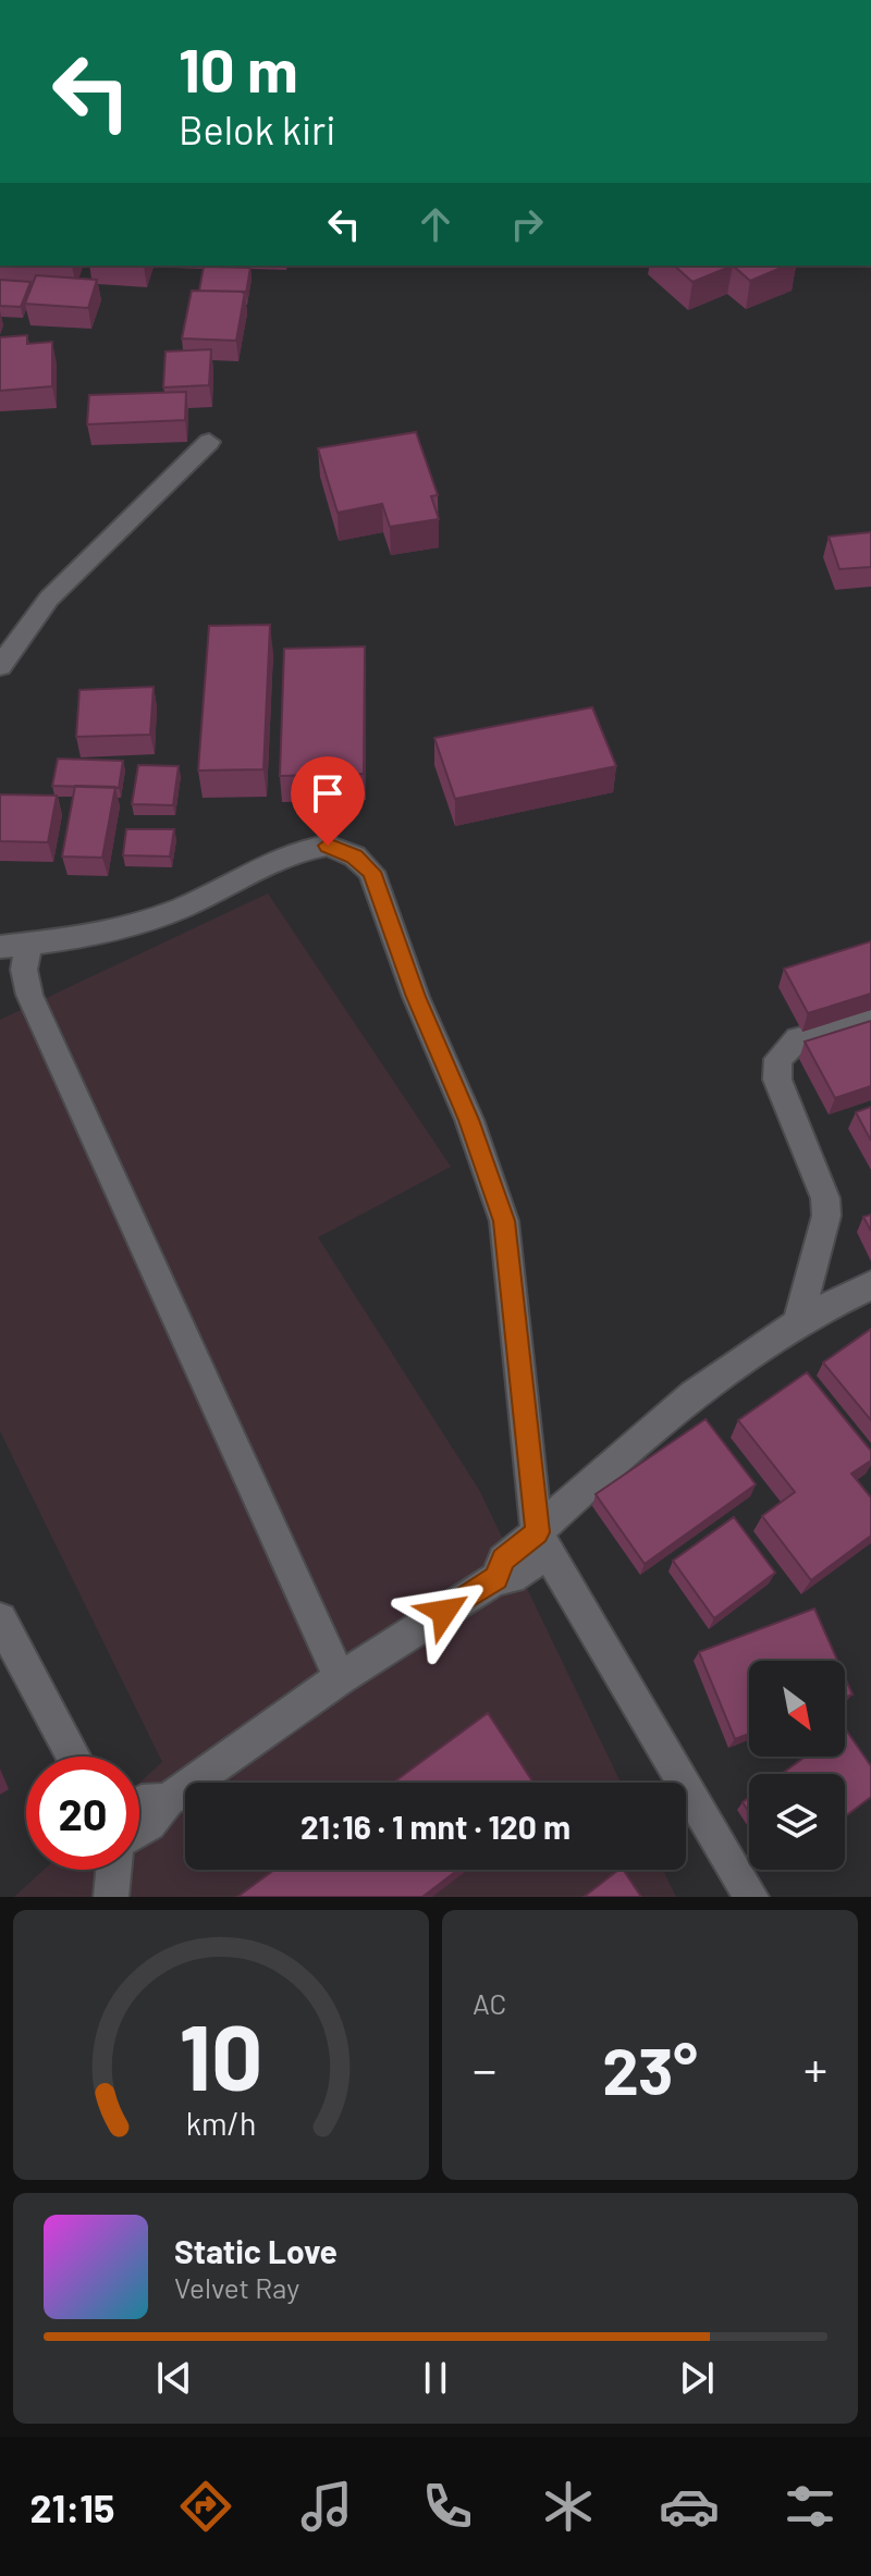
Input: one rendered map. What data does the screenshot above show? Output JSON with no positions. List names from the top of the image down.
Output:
{
  "north": "bottom right",
  "page": {
    "turn": ["10 m", "Belok kiri"],
    "limit": "20",
    "trip": "21:16 · 1 mnt · 120 m",
    "tile": "AC",
    "heat": ["−", "23°", "+"],
    "song": ["Static Love", "Velvet Ray"],
    "tabs": "21:15",
    "gauge": ["10", "km/h"]
  }
}
